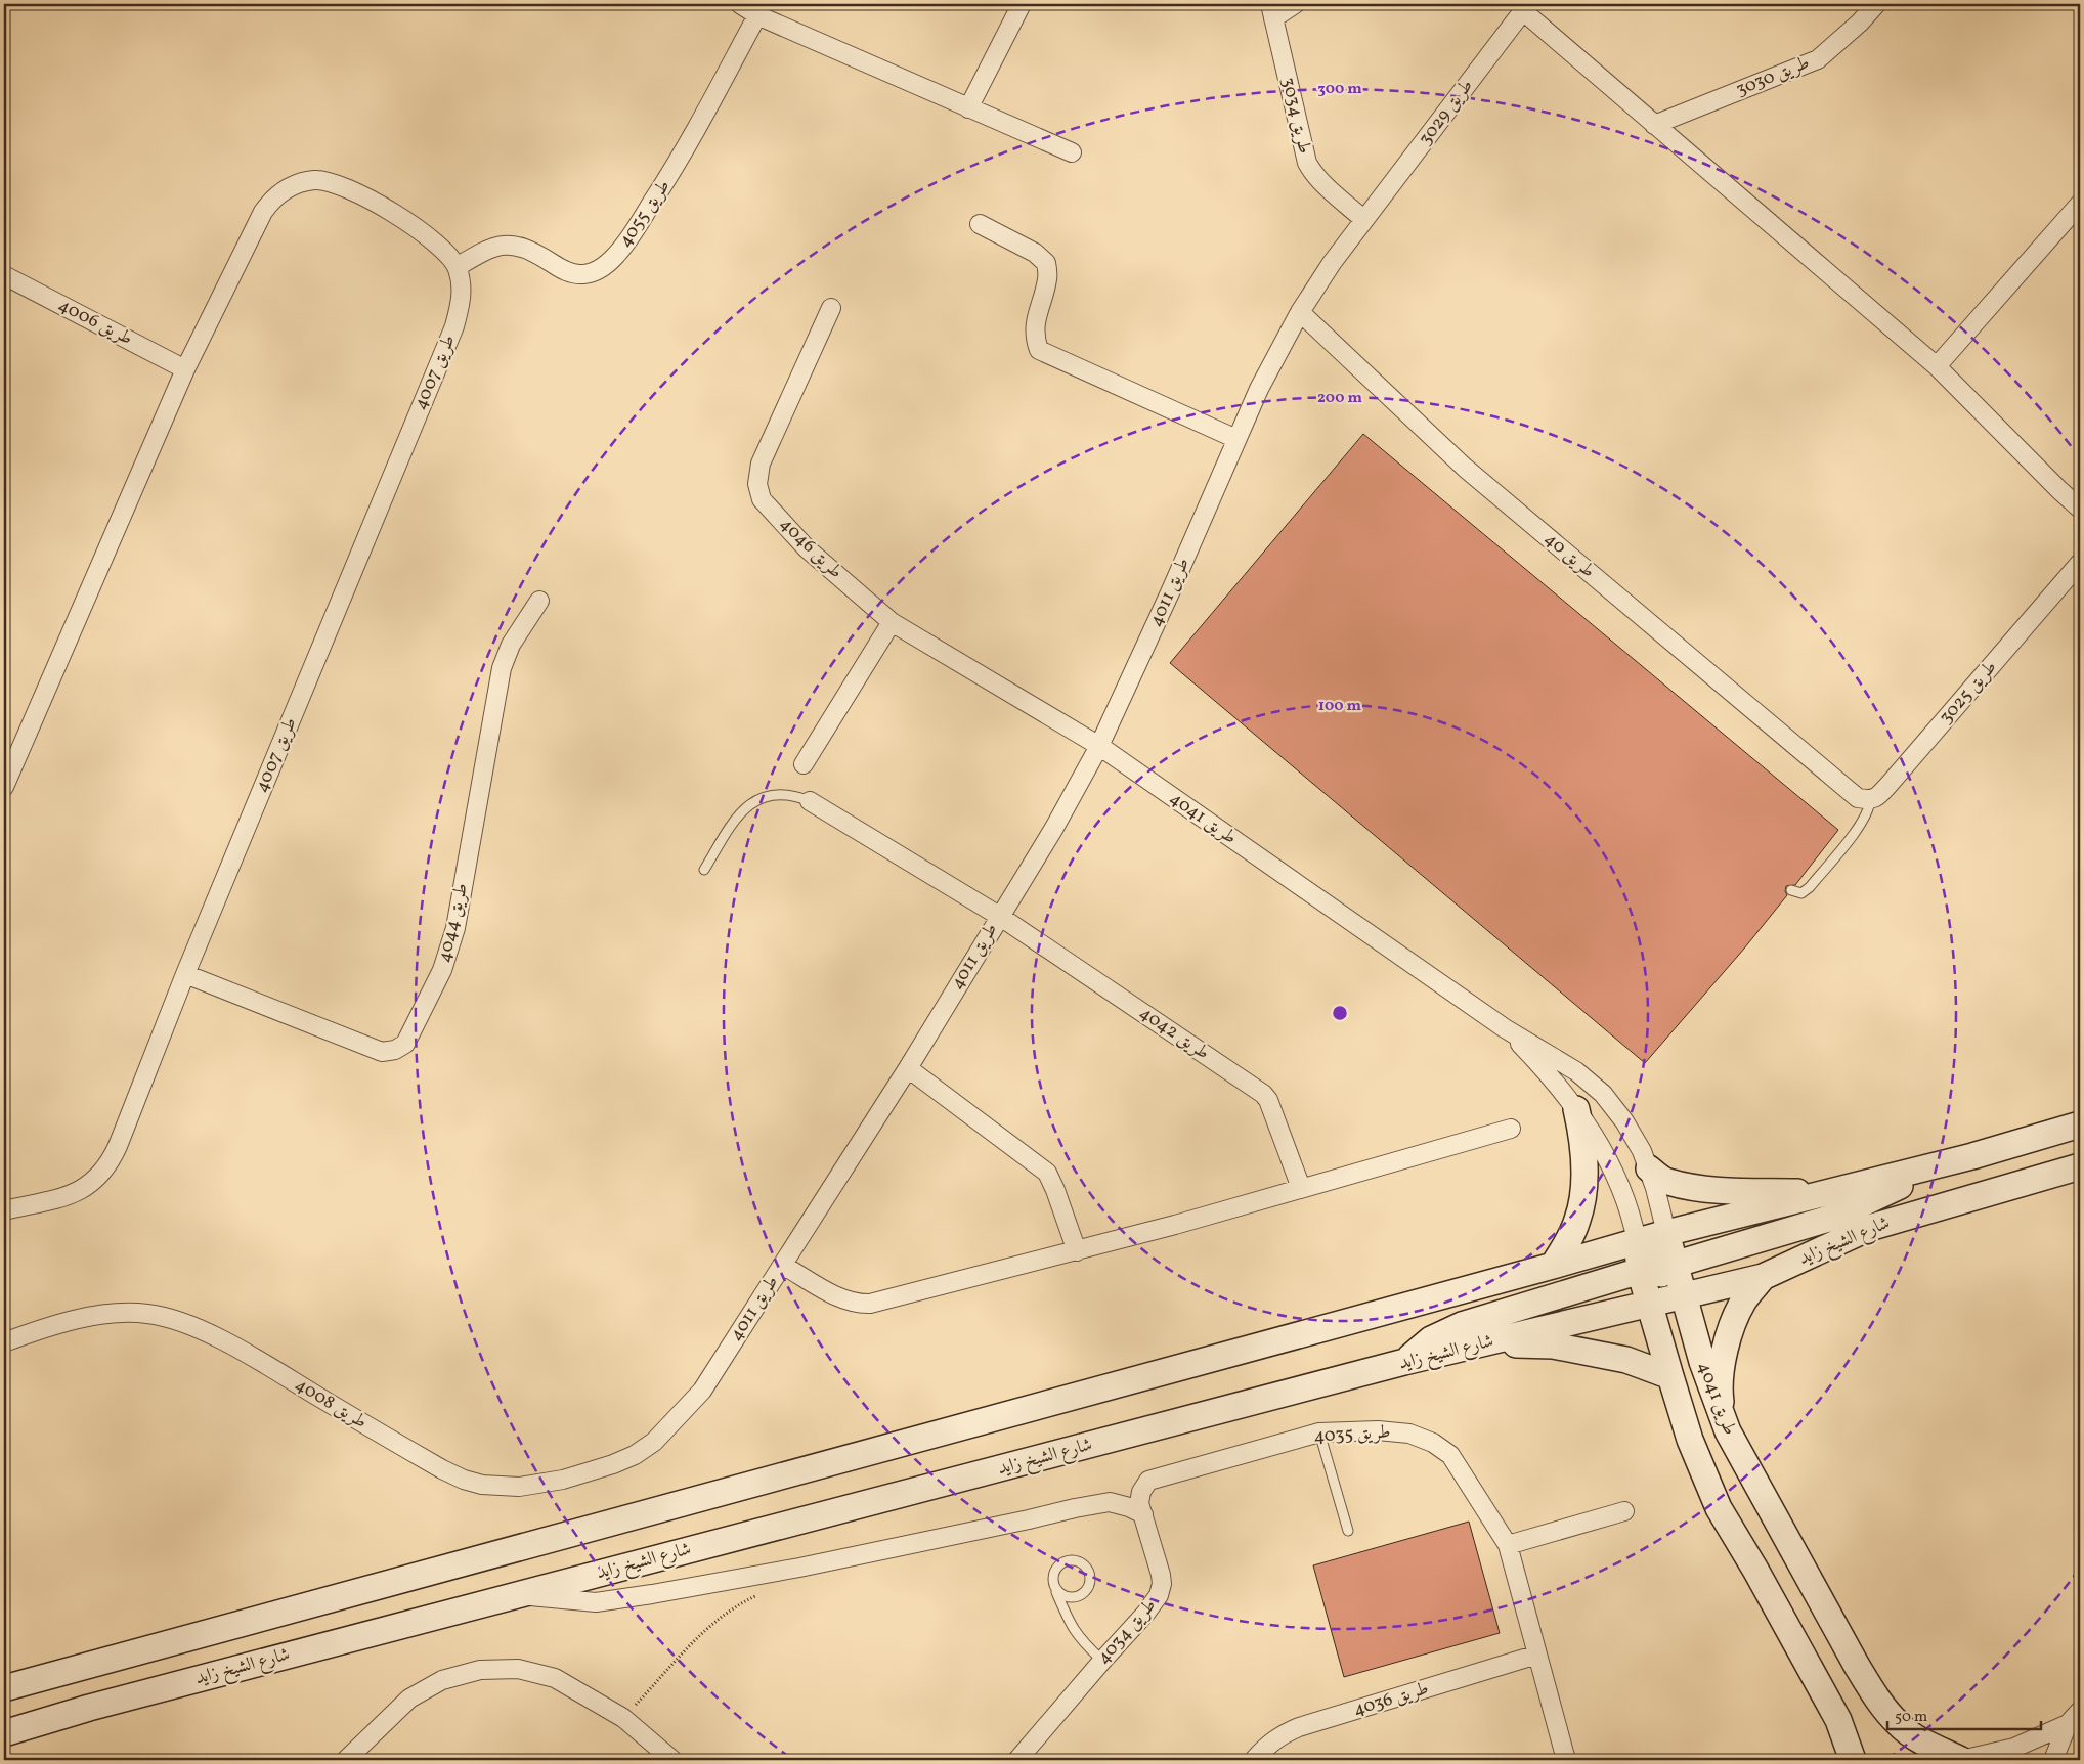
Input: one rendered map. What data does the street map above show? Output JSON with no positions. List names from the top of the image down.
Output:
{
  "streets": {
    "main road": ["طريق 4041", "شارع الشيخ زايد"],
    "street": [
      "طريق 3030",
      "طريق 3029",
      "طريق 3034",
      "طريق 4055",
      "طريق 4006",
      "طريق 4007",
      "طريق 4046",
      "طريق 40",
      "طريق 4011",
      "طريق 3025",
      "طريق 4044",
      "طريق 4042",
      "طريق 4008",
      "طريق 4035",
      "طريق 4034",
      "طريق 4036"
    ]
  },
  "crossings": [
    ["طريق 3029", "طريق 3034"],
    ["طريق 3029", "طريق 4011"],
    ["طريق 3034", "طريق 4011"],
    ["طريق 4055", "طريق 4007"],
    ["طريق 4006", "طريق 4007"],
    ["طريق 4007", "طريق 4044"],
    ["طريق 4046", "طريق 4041"],
    ["طريق 40", "طريق 4011"],
    ["طريق 40", "طريق 3025"],
    ["طريق 4011", "طريق 4041"],
    ["طريق 4011", "طريق 4042"],
    ["طريق 4011", "طريق 4008"],
    ["طريق 4041", "شارع الشيخ زايد"],
    ["طريق 4035", "طريق 4034"],
    ["طريق 4035", "طريق 4036"]
  ],
  "scale_bar": "50 m",
  "rings": ["300 m", "200 m", "100 m"]
}
